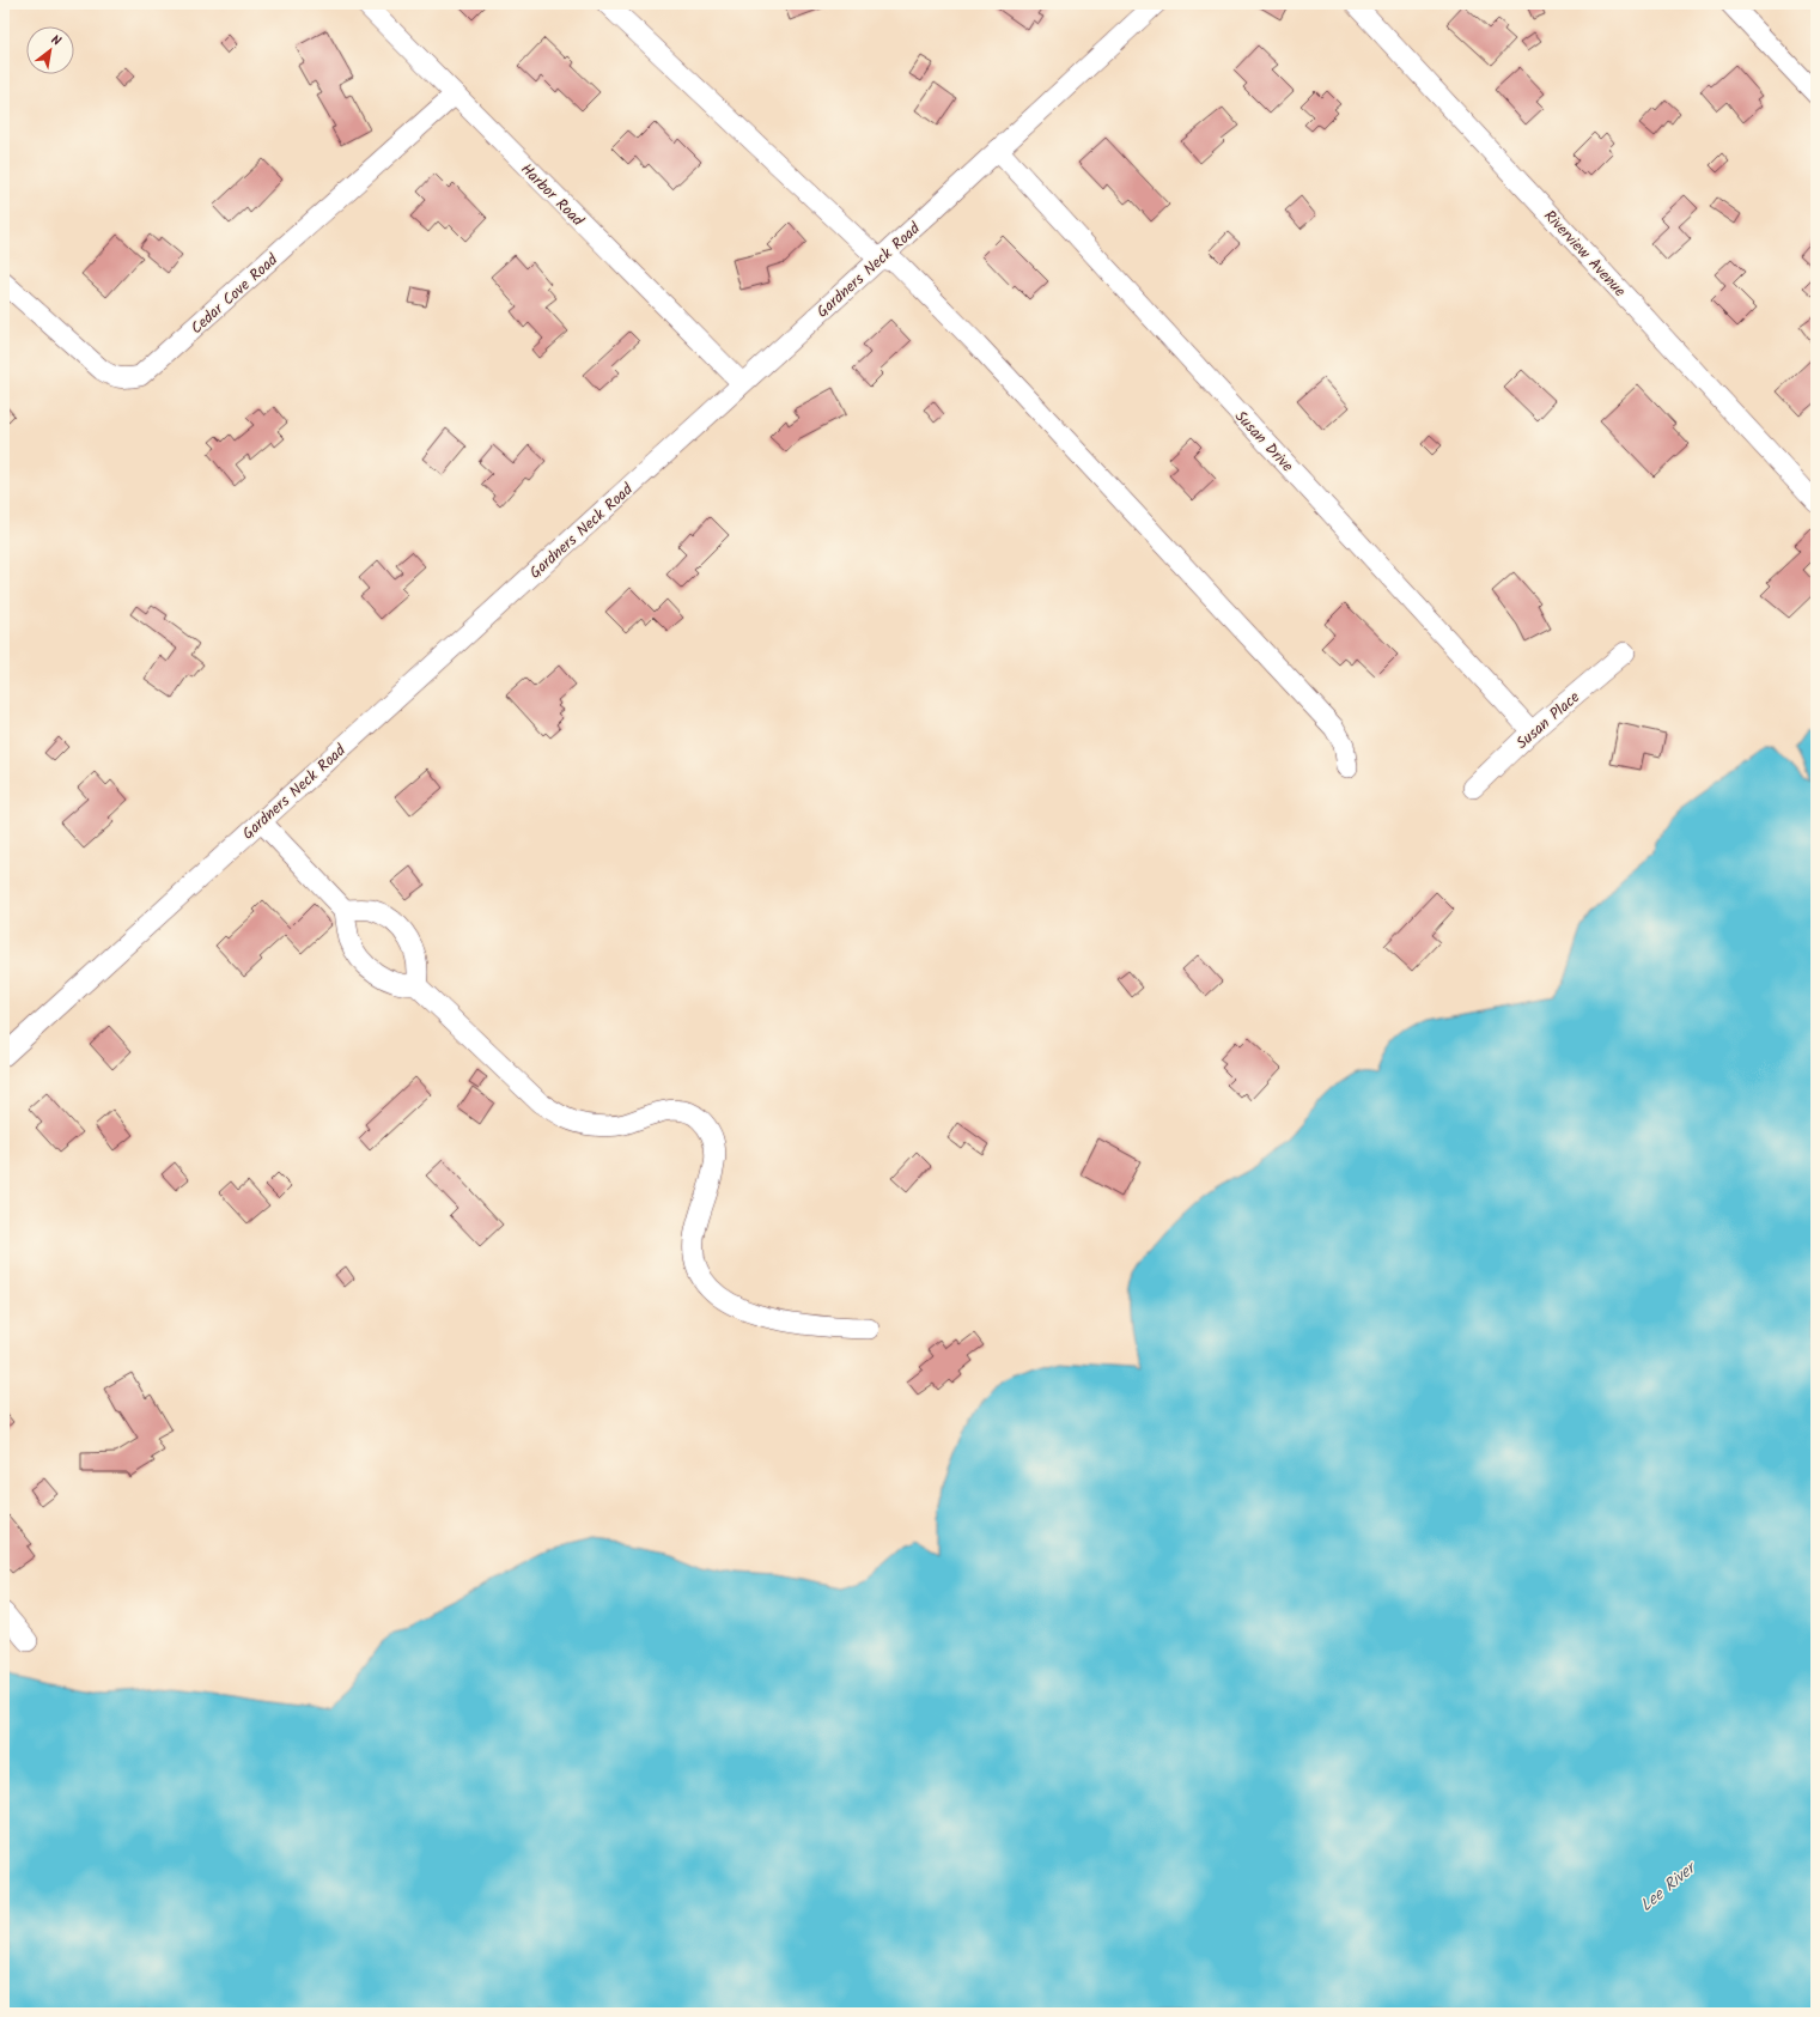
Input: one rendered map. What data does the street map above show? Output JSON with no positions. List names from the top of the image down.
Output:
{
  "streets": {
    "street": [
      "Harbor Road",
      "Riverview Avenue",
      "Gardners Neck Road",
      "Cedar Cove Road",
      "Susan Drive",
      "Susan Place"
    ]
  },
  "crossings": [
    ["Harbor Road", "Gardners Neck Road"],
    ["Harbor Road", "Cedar Cove Road"],
    ["Gardners Neck Road", "Susan Drive"],
    ["Susan Drive", "Susan Place"]
  ],
  "water": ["Lee River"],
  "north": "top right"
}
